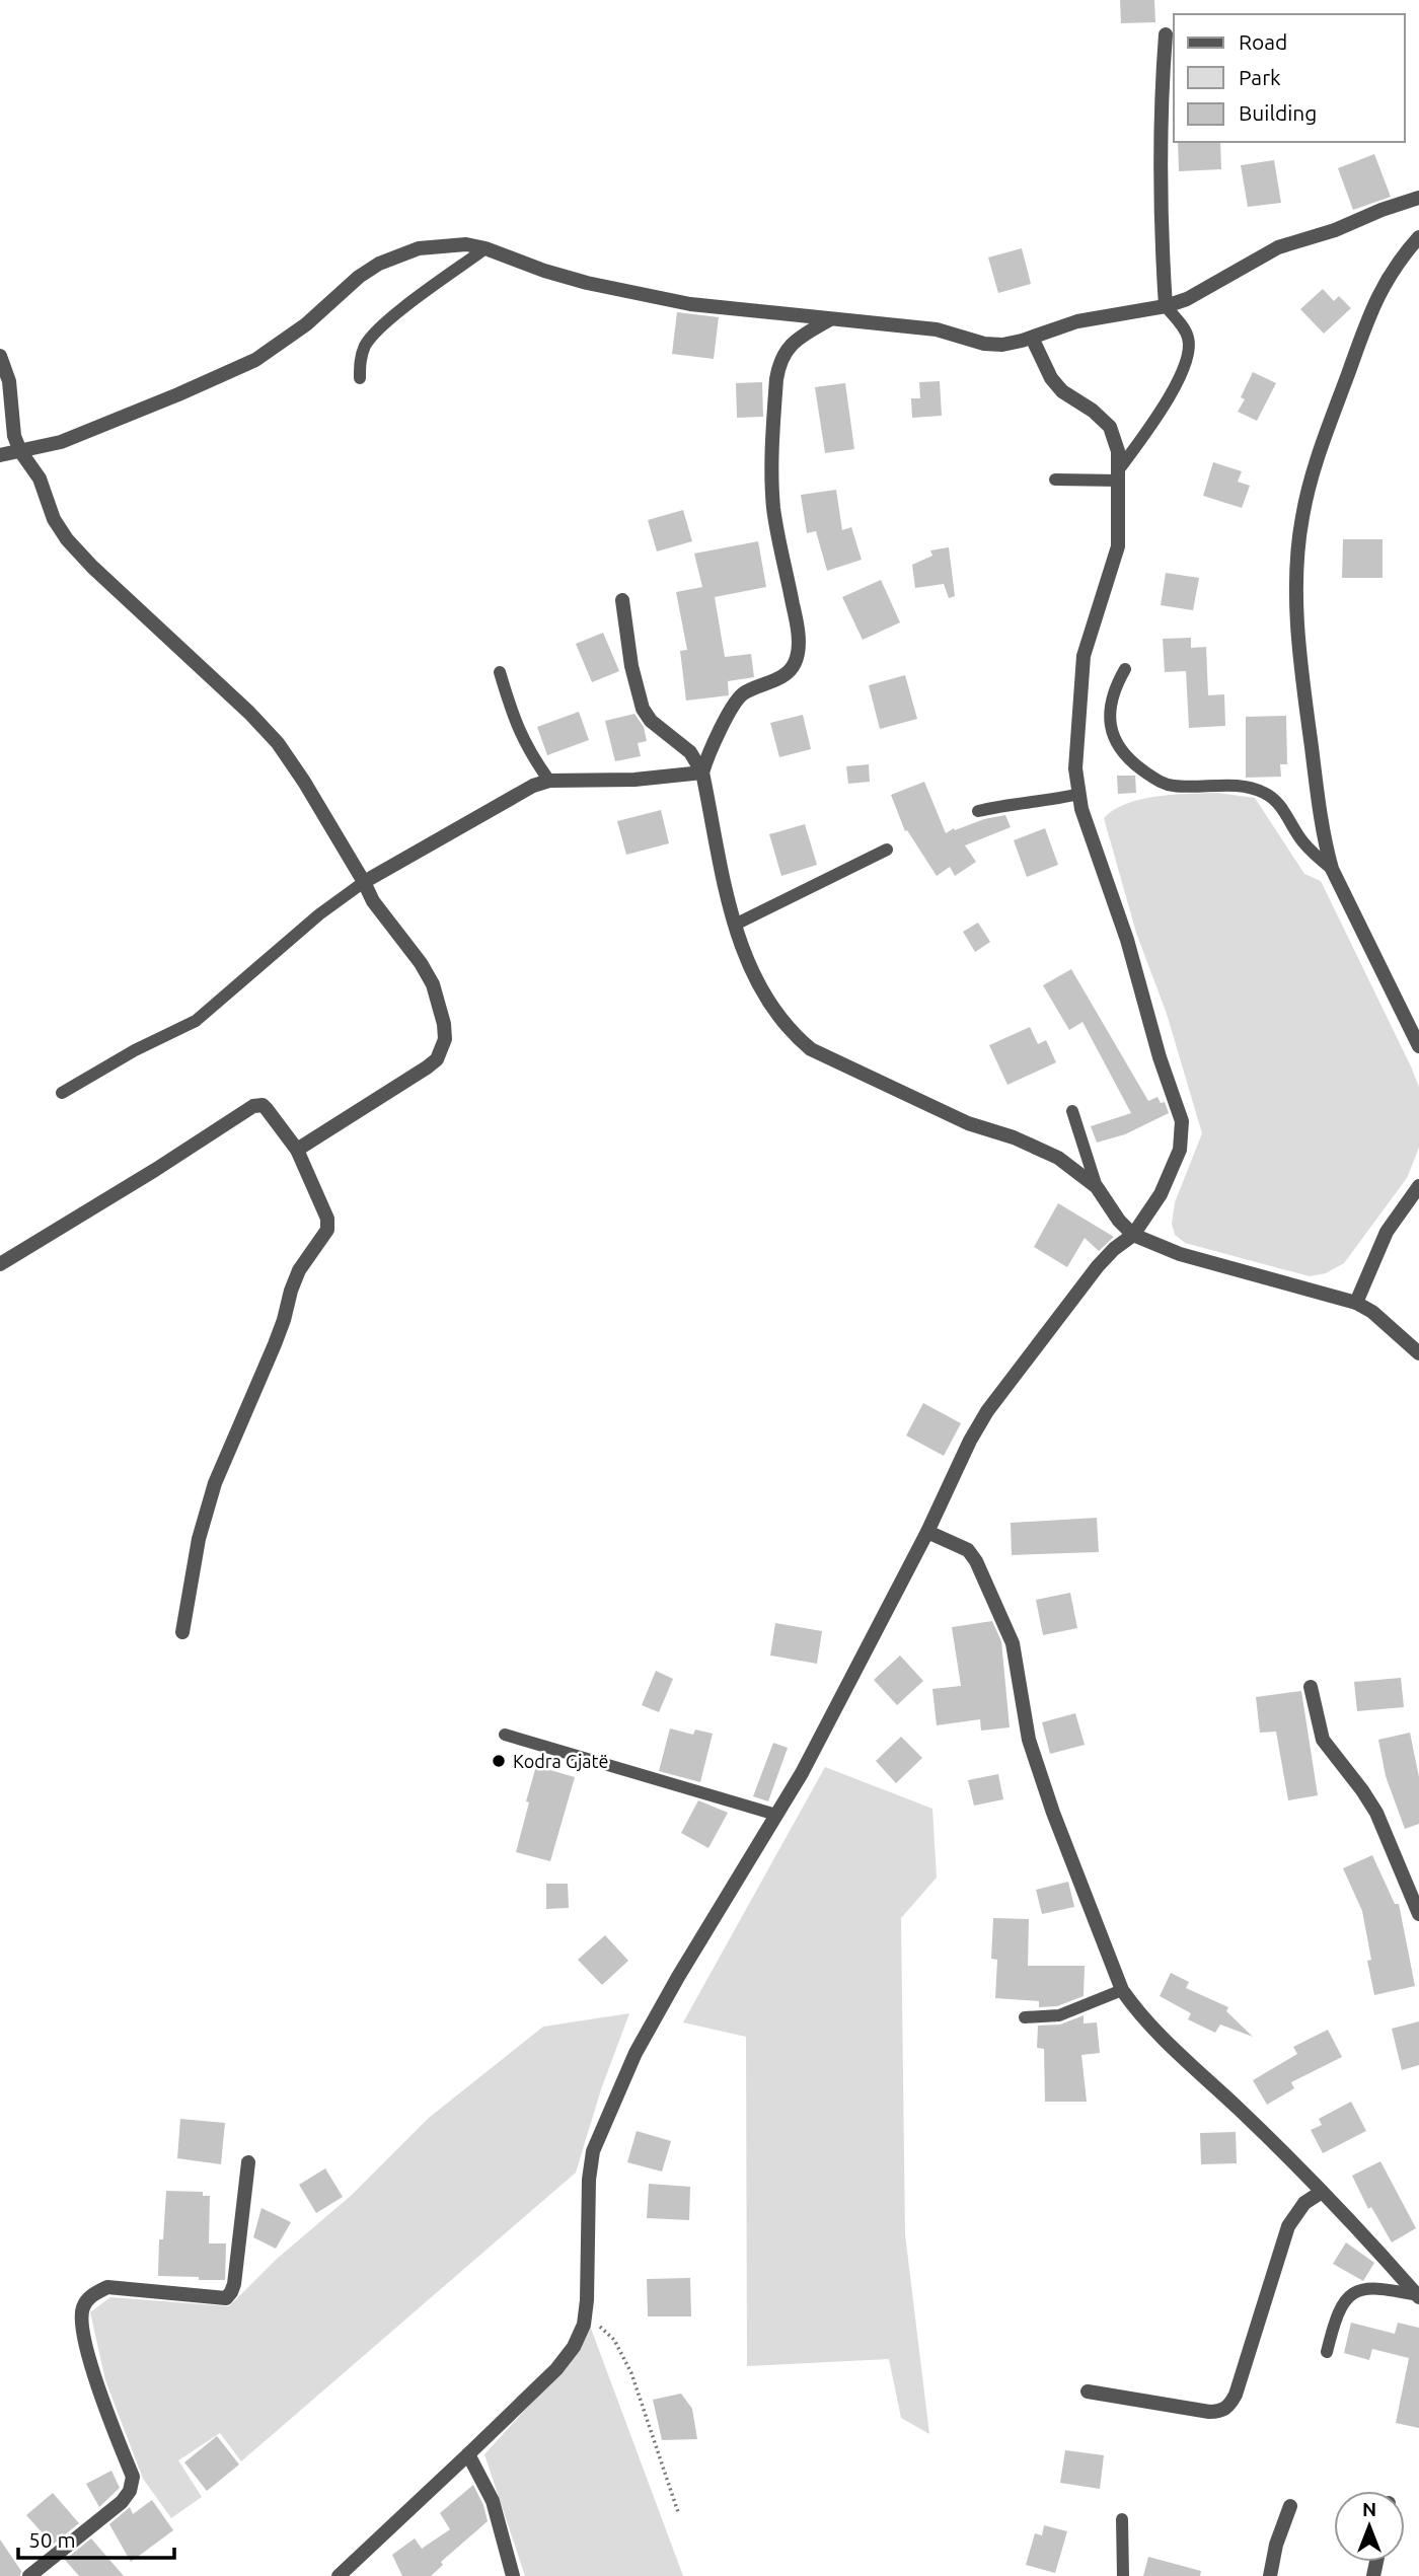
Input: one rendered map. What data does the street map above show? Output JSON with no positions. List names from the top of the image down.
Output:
{
  "places": ["Kodra Gjatë"],
  "legend": ["Road", "Park", "Building"],
  "scale_bar": "50 m",
  "north": "top"
}
